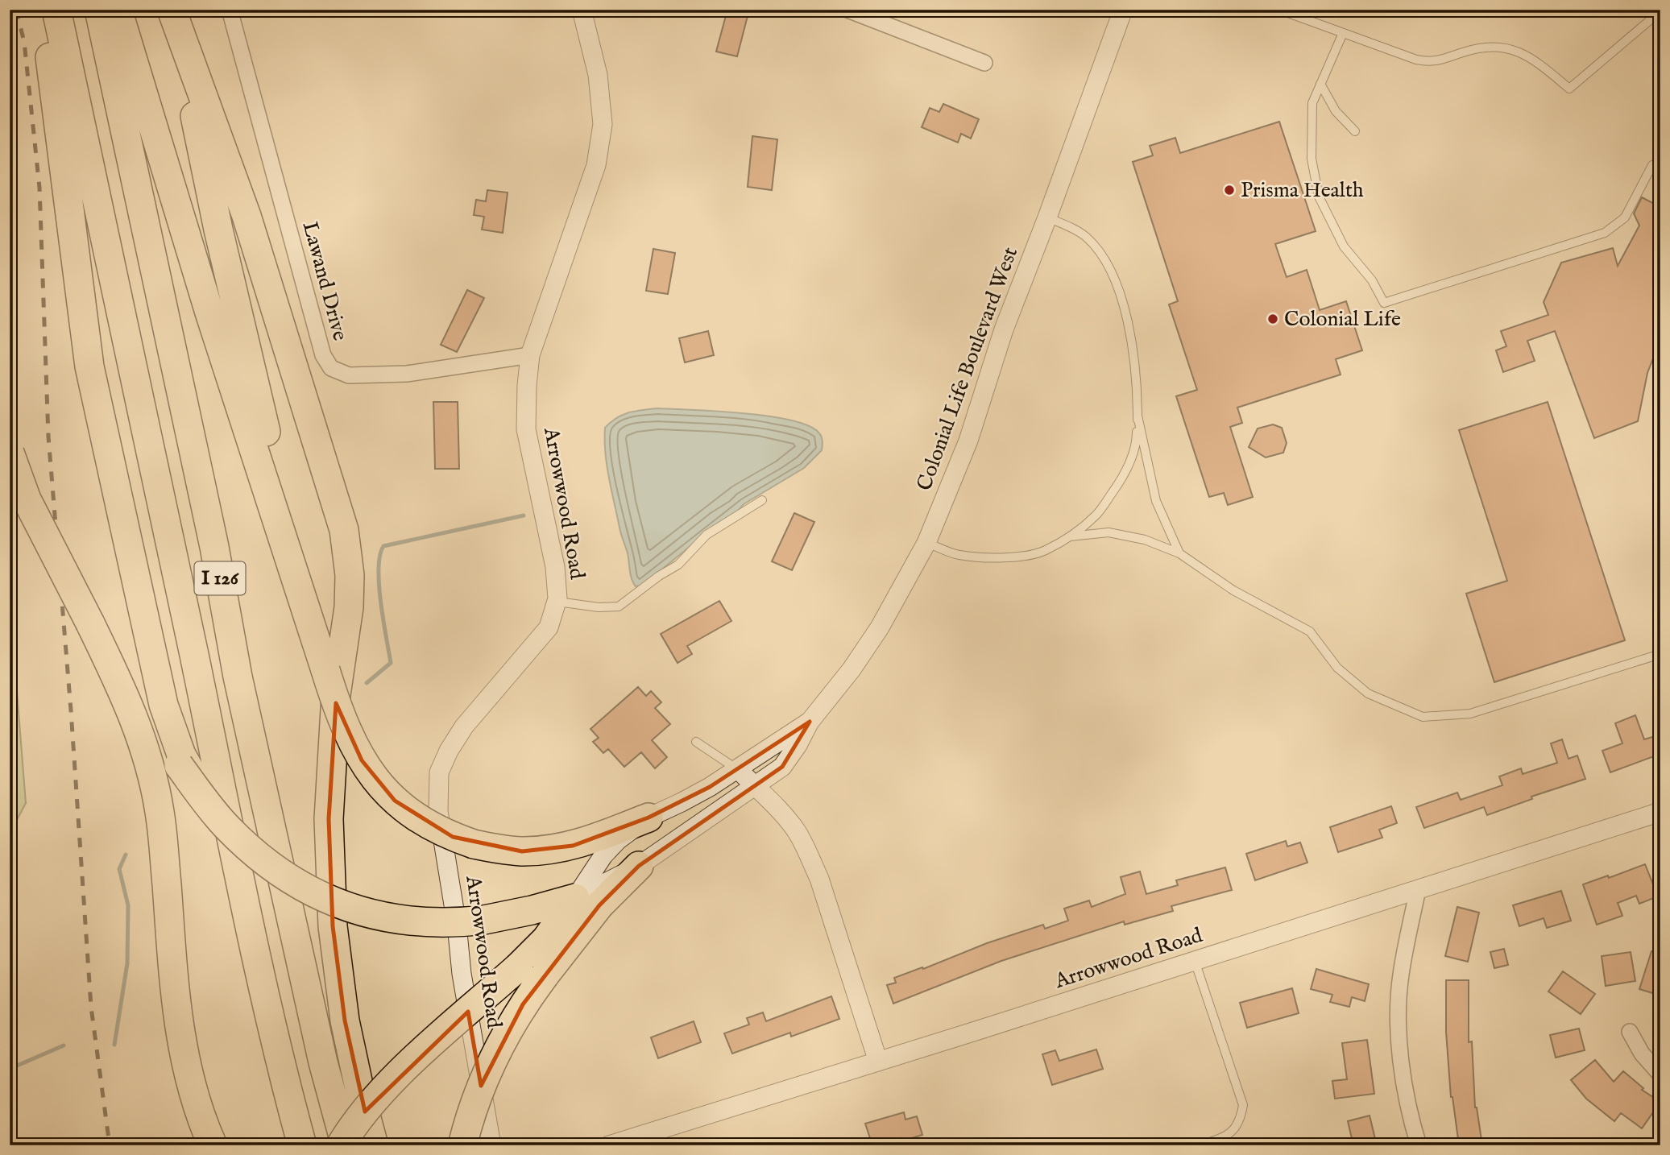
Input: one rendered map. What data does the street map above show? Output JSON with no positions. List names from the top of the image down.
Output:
{
  "streets": {
    "highway": ["I 126"],
    "street": ["Lawand Drive", "Colonial Life Boulevard West", "Arrowwood Road"]
  },
  "crossings": [
    ["Lawand Drive", "Arrowwood Road"]
  ],
  "places": ["Prisma Health", "Colonial Life"]
}
